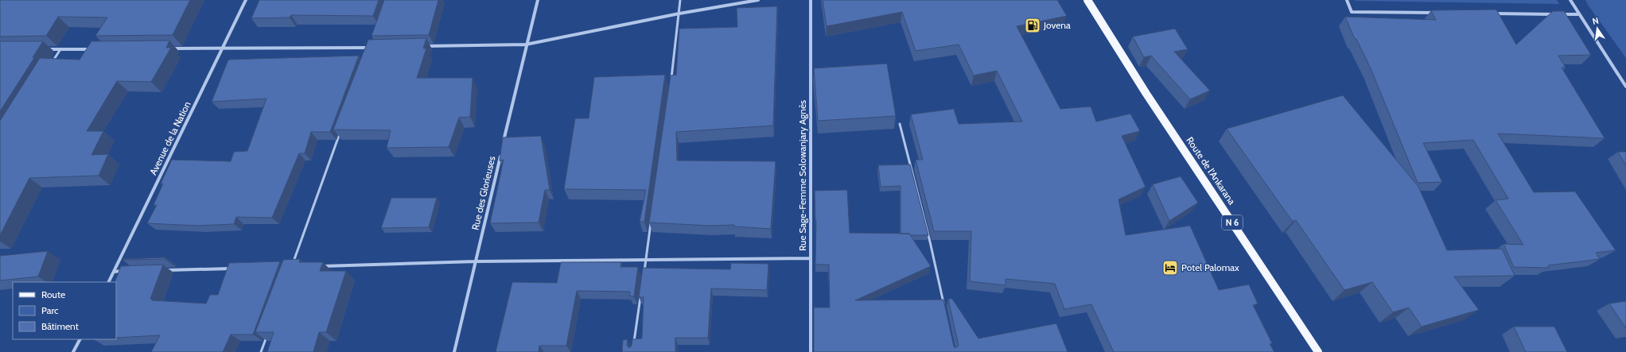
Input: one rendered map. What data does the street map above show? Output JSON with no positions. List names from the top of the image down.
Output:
{
  "streets": {
    "main road": ["Route de l'Ankarana", "N 6"],
    "street": ["Avenue de la Nation", "Rue Sage-Femme Solowanjary Agnès", "Rue des Glorieuses"]
  },
  "places": {
    "fuel station": ["Jovena"],
    "hotel": ["Potel Palomax"]
  },
  "legend": ["Route", "Parc", "Bâtiment"],
  "north": "top"
}
